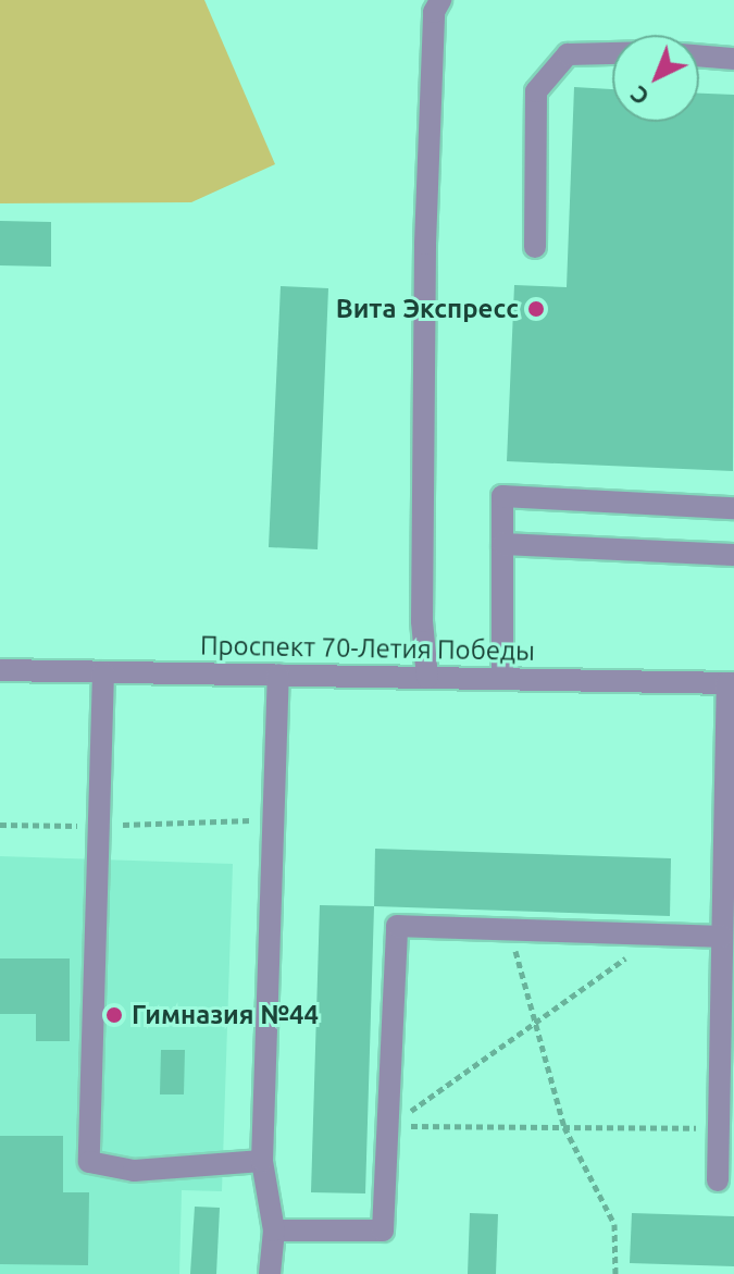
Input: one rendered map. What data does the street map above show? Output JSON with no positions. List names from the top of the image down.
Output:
{
  "streets": {
    "street": ["Проспект 70-Летия Победы"]
  },
  "places": ["Вита Экспресс", "Гимназия №44"],
  "north": "bottom left"
}
